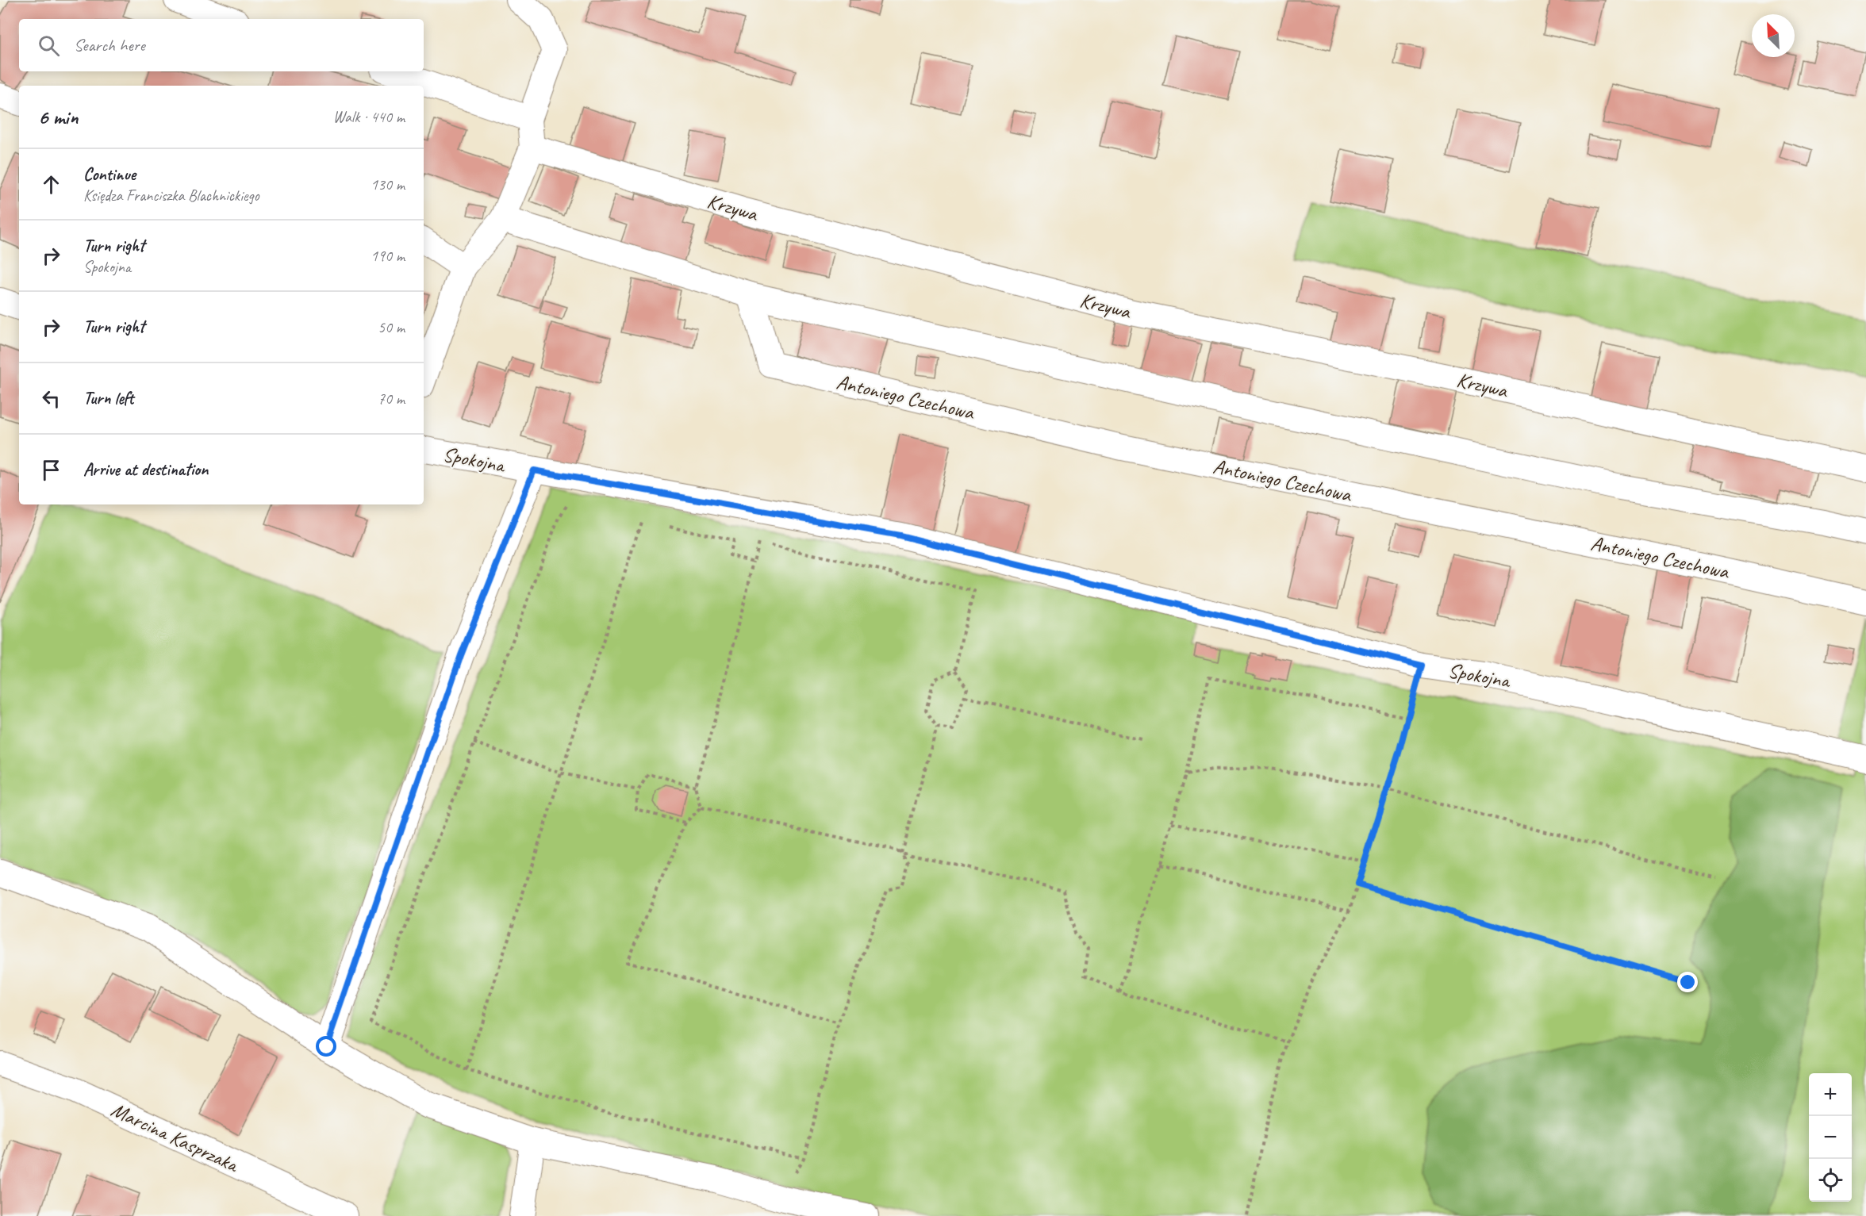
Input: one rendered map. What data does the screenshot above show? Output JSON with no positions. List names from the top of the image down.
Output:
{
  "streets": {
    "street": [
      "Krzywa",
      "Antoniego Czechowa",
      "Spokojna",
      "Marcina Kasprzaka"
    ]
  },
  "north": "top left",
  "page": {
    "search": "Search here",
    "heading": ["6 min", "Walk · 440 m"],
    "list": [
      ["Continue", "Księdza Franciszka Blachnickiego", "130 m"],
      ["Turn right", "Spokojna", "190 m"],
      ["Turn right", "50 m"],
      ["Turn left", "70 m"],
      "Arrive at destination"
    ],
    "map_buttons": ["+", "−"]
  }
}
